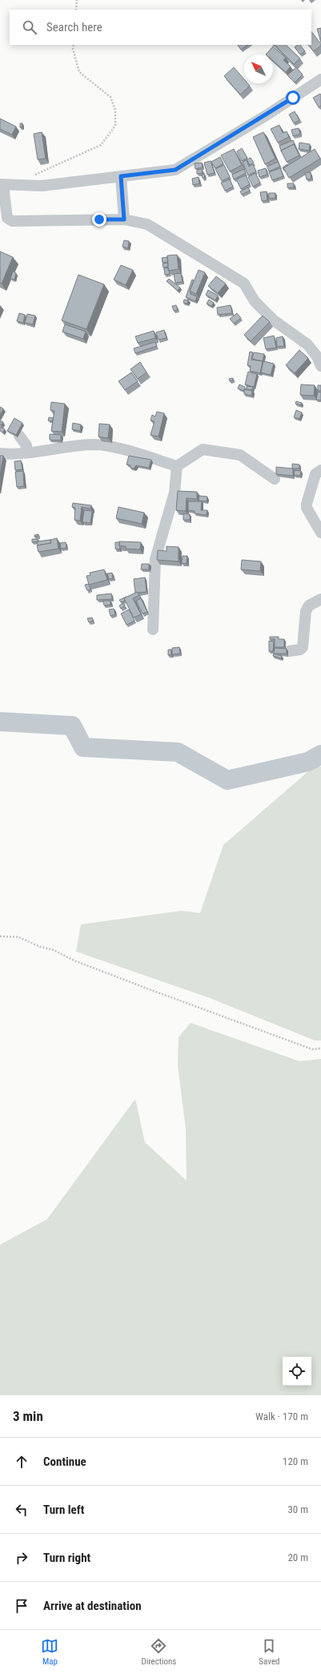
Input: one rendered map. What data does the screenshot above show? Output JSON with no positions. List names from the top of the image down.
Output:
{
  "north": "top left",
  "page": {
    "search": "Search here",
    "heading": ["3 min", "Walk · 170 m"],
    "list": [
      ["Continue", "120 m"],
      ["Turn left", "30 m"],
      ["Turn right", "20 m"],
      "Arrive at destination"
    ],
    "nav": ["Map", "Directions", "Saved"]
  }
}
